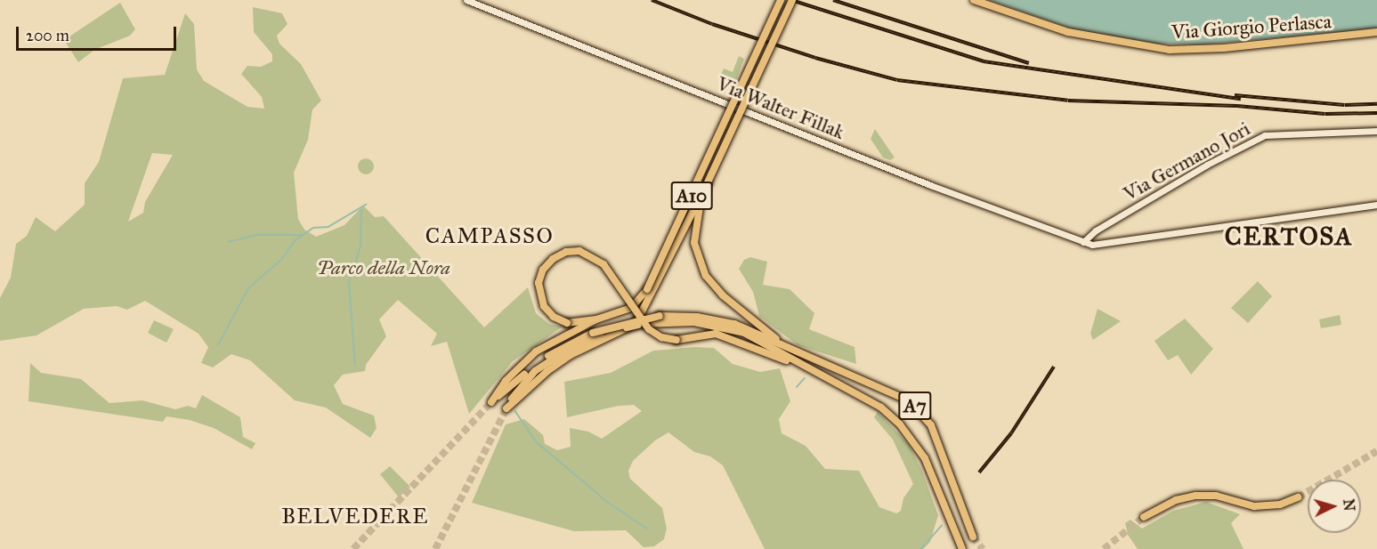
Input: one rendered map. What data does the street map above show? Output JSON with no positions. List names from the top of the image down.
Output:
{
  "streets": {
    "highway": ["A10", "A7"],
    "main road": ["Via Giorgio Perlasca", "Via Walter Fillak", "Via Germano Jori"]
  },
  "crossings": [
    ["Via Walter Fillak", "Via Germano Jori"],
    ["A10", "A7"]
  ],
  "districts": ["CAMPASSO", "CERTOSA", "BELVEDERE"],
  "parks": ["Parco della Nora"],
  "scale_bar": "200 m",
  "north": "right"
}
